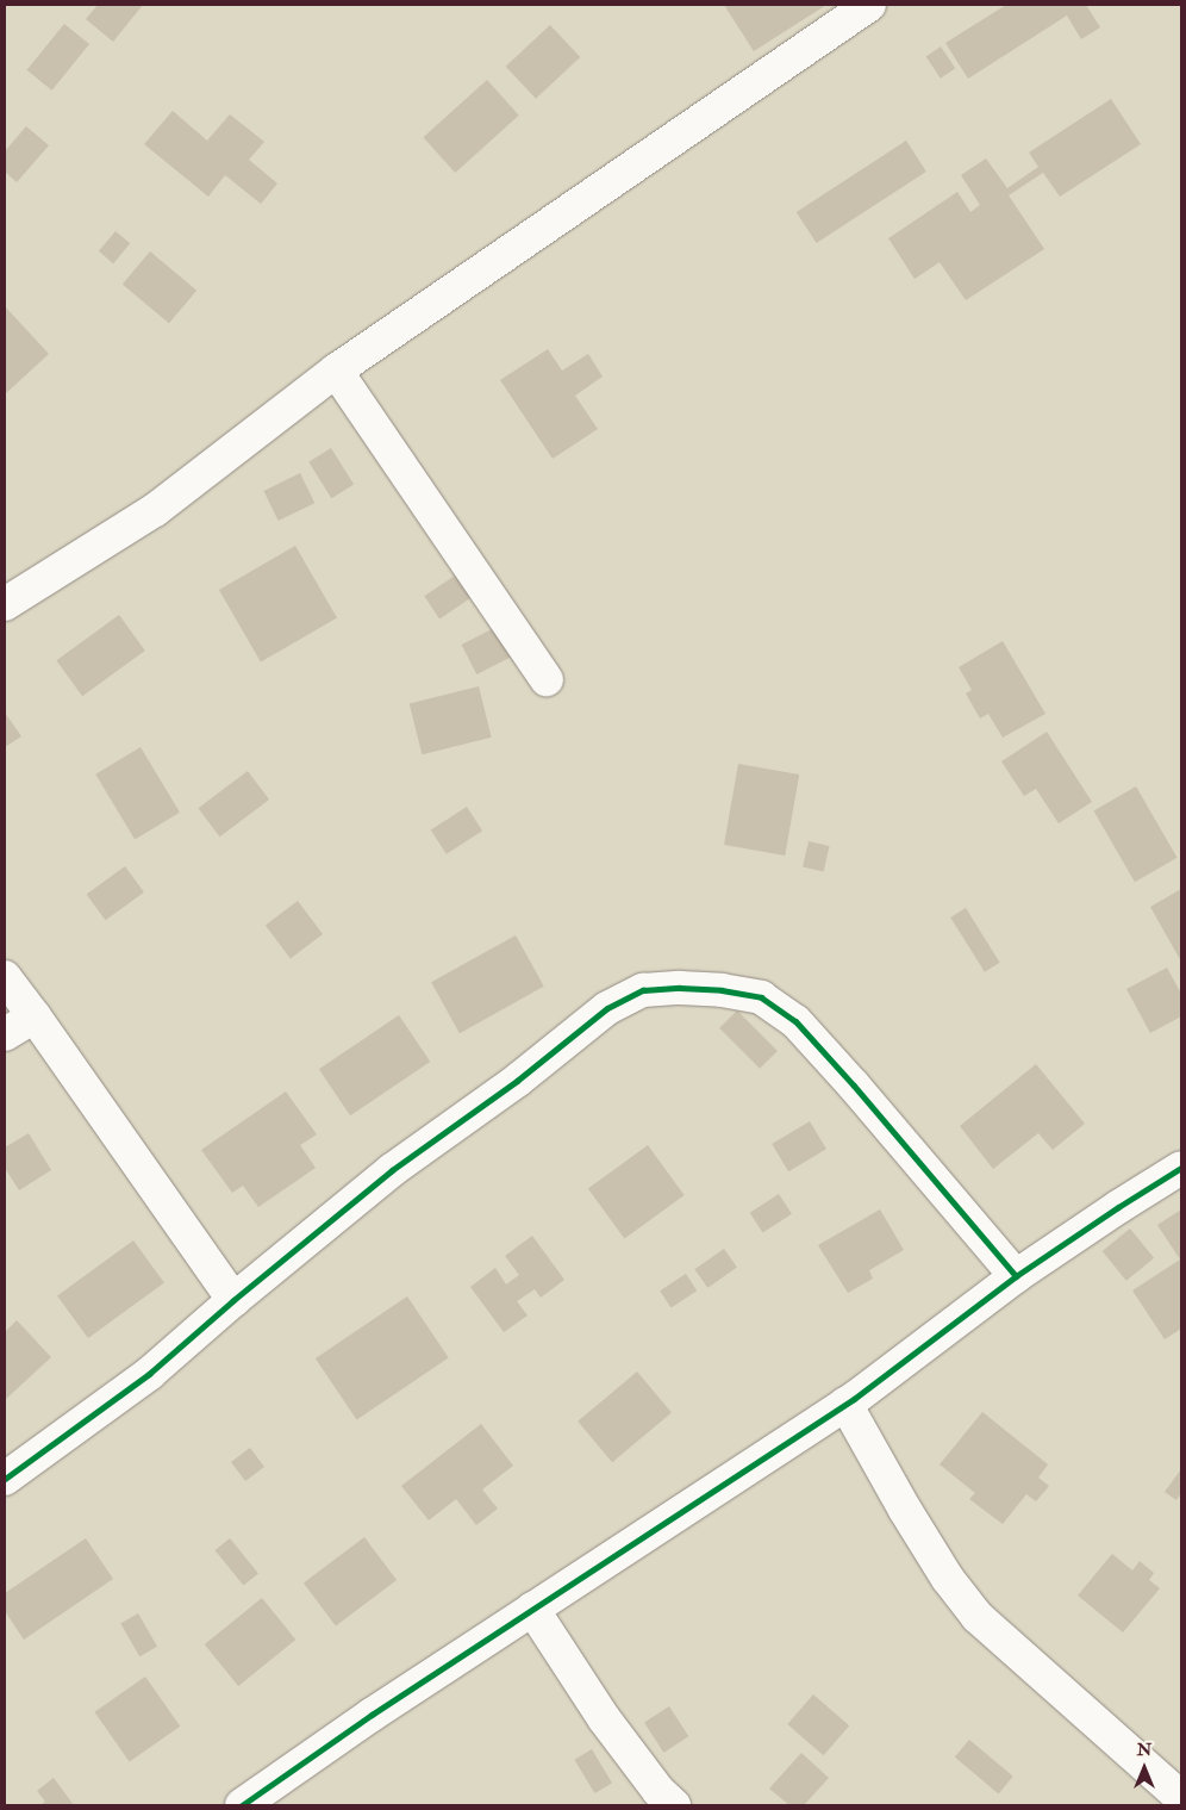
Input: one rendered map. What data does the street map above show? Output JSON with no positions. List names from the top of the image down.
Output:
{
  "north": "top"
}
